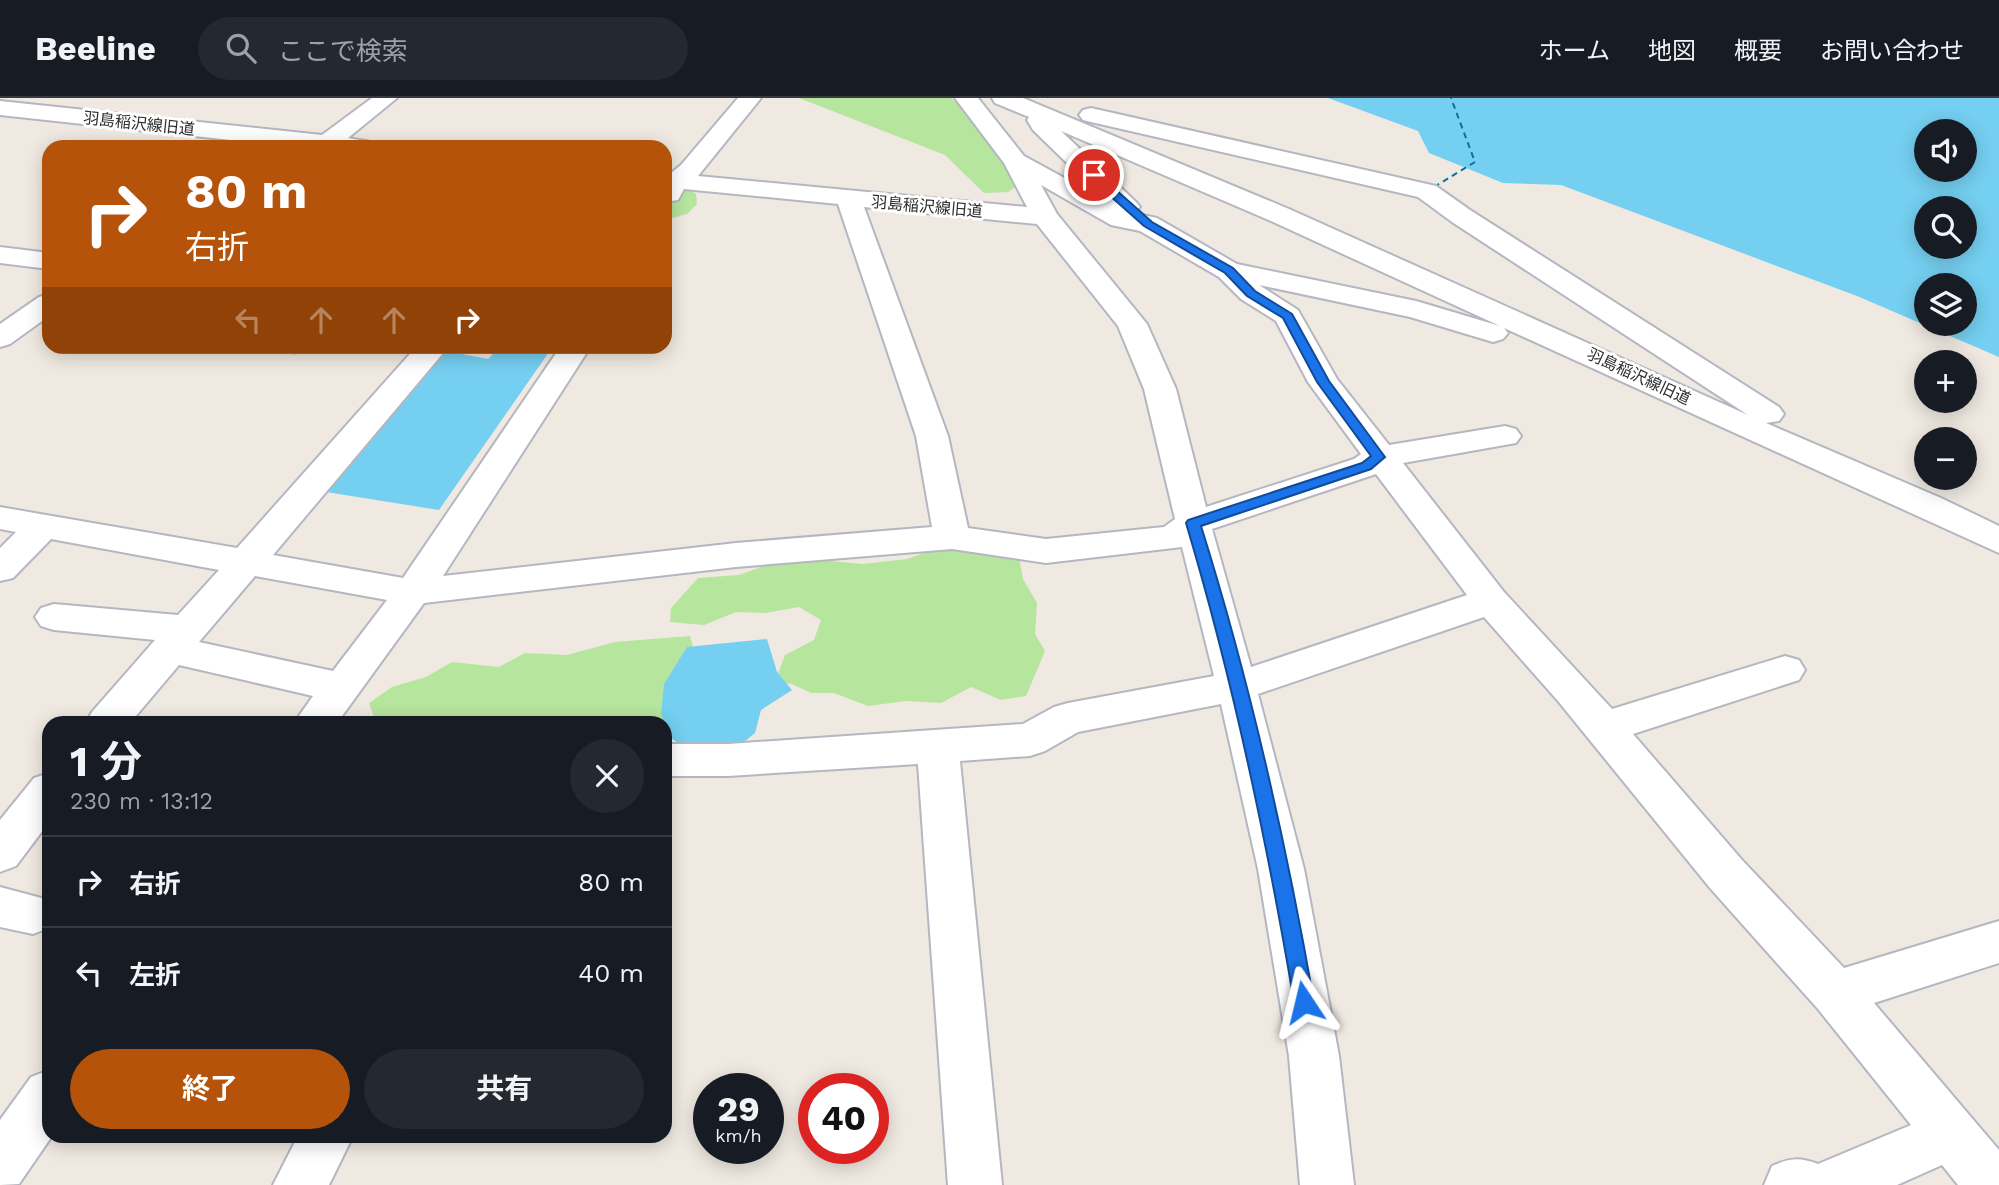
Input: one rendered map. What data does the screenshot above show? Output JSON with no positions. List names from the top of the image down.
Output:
{
  "streets": {
    "street": ["羽島稲沢線旧道"]
  },
  "page": {
    "header": "Beeline",
    "search": "ここで検索",
    "nav": [
      "ホーム",
      "地図",
      "概要",
      "お問い合わせ"
    ],
    "map_buttons": ["+", "−"],
    "turn": ["80 m", "右折"],
    "heading": ["1 分", "230 m · 13:12"],
    "list": [
      {
        "name": "右折",
        "value": "80 m"
      },
      {
        "name": "左折",
        "value": "40 m"
      }
    ],
    "buttons": ["終了", "共有"],
    "speed": "29 km/h",
    "limit": "40"
  }
}
